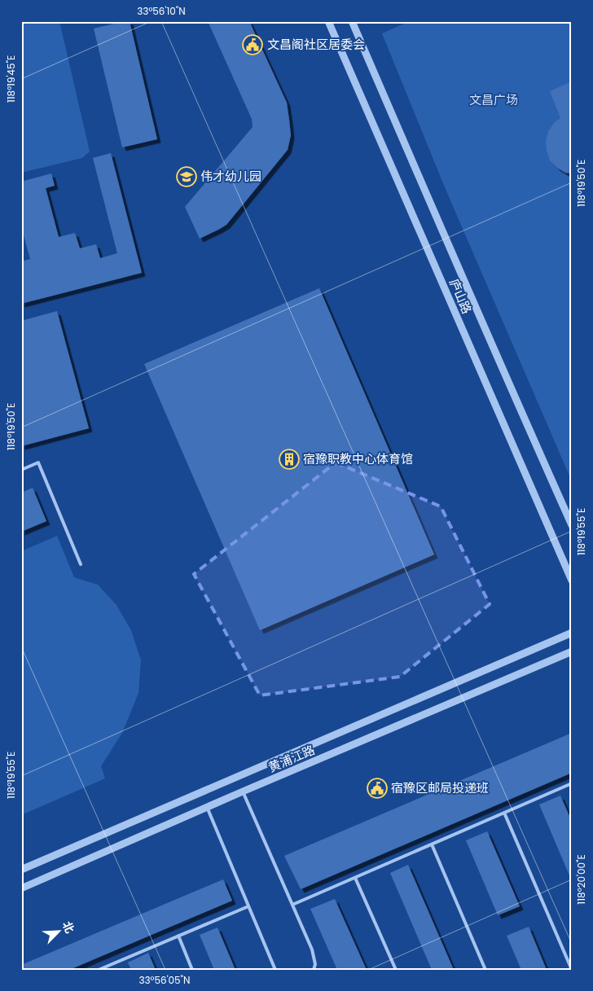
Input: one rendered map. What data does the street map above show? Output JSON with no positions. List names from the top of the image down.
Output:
{
  "streets": {
    "street": ["庐山路", "黄浦江路"]
  },
  "parks": ["文昌广场"],
  "places": {
    "public building": ["文昌阁社区居委会", "宿豫区邮局投递班"],
    "school or university": ["伟才幼儿园"],
    "building": ["宿豫职教中心体育馆"]
  },
  "north": "top right",
  "coordinates": [
    "33°56'10\"N",
    "118°19'45\"E",
    "118°19'50\"E",
    "118°19'55\"E",
    "118°20'00\"E",
    "33°56'05\"N"
  ]
}
